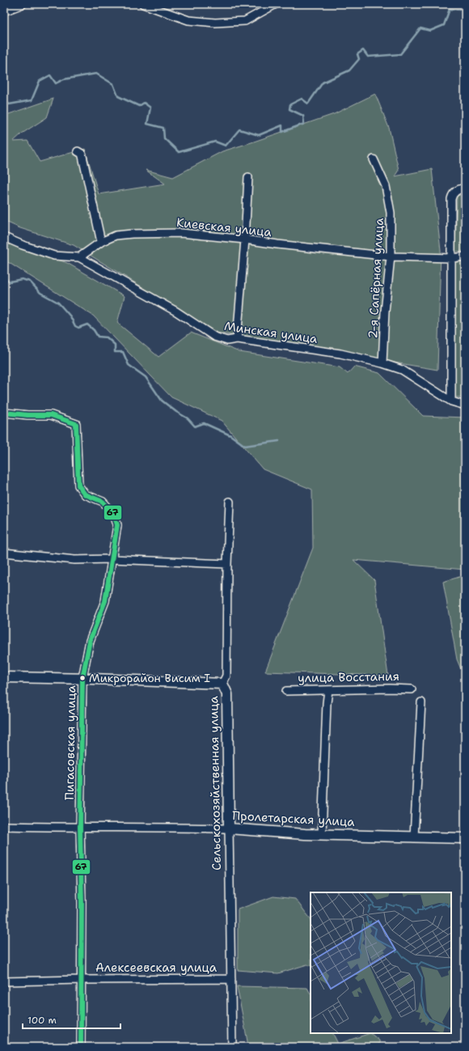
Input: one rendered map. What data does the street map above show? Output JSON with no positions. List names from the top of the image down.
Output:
{
  "streets": {
    "street": [
      "Киевская улица",
      "2-я Сапёрная улица",
      "Минская улица",
      "улица Восстания",
      "Пигасовская улица",
      "Сельскохозяйственная улица",
      "Пролетарская улица",
      "Алексеевская улица"
    ]
  },
  "crossings": [
    ["Киевская улица", "2-я Сапёрная улица"],
    ["Киевская улица", "Минская улица"],
    ["2-я Сапёрная улица", "Минская улица"],
    ["Пигасовская улица", "Пролетарская улица"],
    ["Пигасовская улица", "Алексеевская улица"],
    ["Сельскохозяйственная улица", "Пролетарская улица"],
    ["Сельскохозяйственная улица", "Алексеевская улица"]
  ],
  "places": ["Микрорайон Висим I"],
  "lines": ["transit line 67"],
  "scale_bar": "100 m"
}
